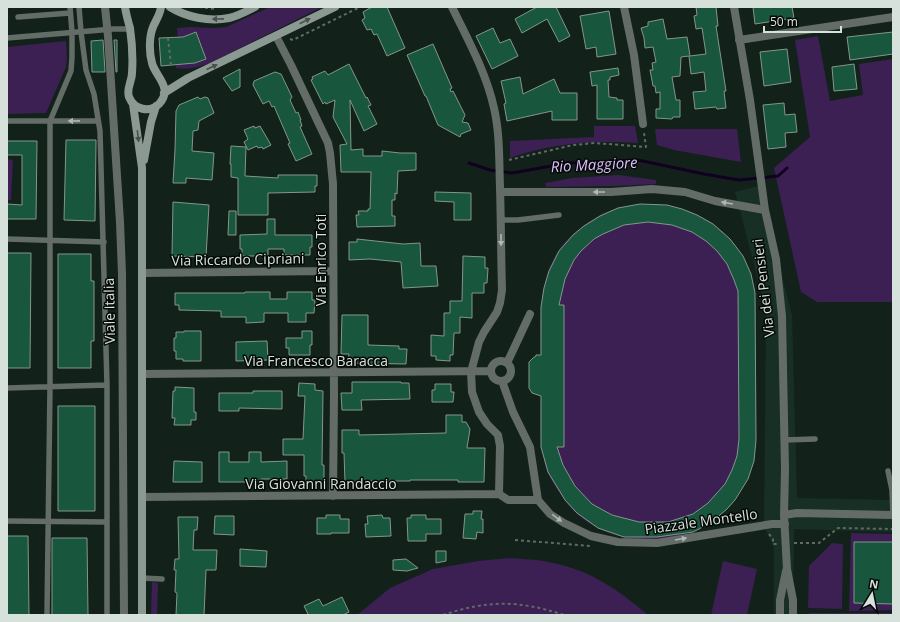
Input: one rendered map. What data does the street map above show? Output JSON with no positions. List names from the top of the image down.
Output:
{
  "streets": {
    "street": [
      "Via Riccardo Cipriani",
      "Via Enrico Toti",
      "Via dei Pensieri",
      "Viale Italia",
      "Via Francesco Baracca",
      "Via Giovanni Randaccio",
      "Piazzale Montello"
    ]
  },
  "crossings": [
    ["Via Riccardo Cipriani", "Via Enrico Toti"],
    ["Via Enrico Toti", "Via Francesco Baracca"],
    ["Via Enrico Toti", "Via Giovanni Randaccio"],
    ["Via dei Pensieri", "Piazzale Montello"]
  ],
  "one_way": ["Piazzale Montello"],
  "water": ["Rio Maggiore"],
  "scale_bar": "50 m",
  "north": "top"
}
